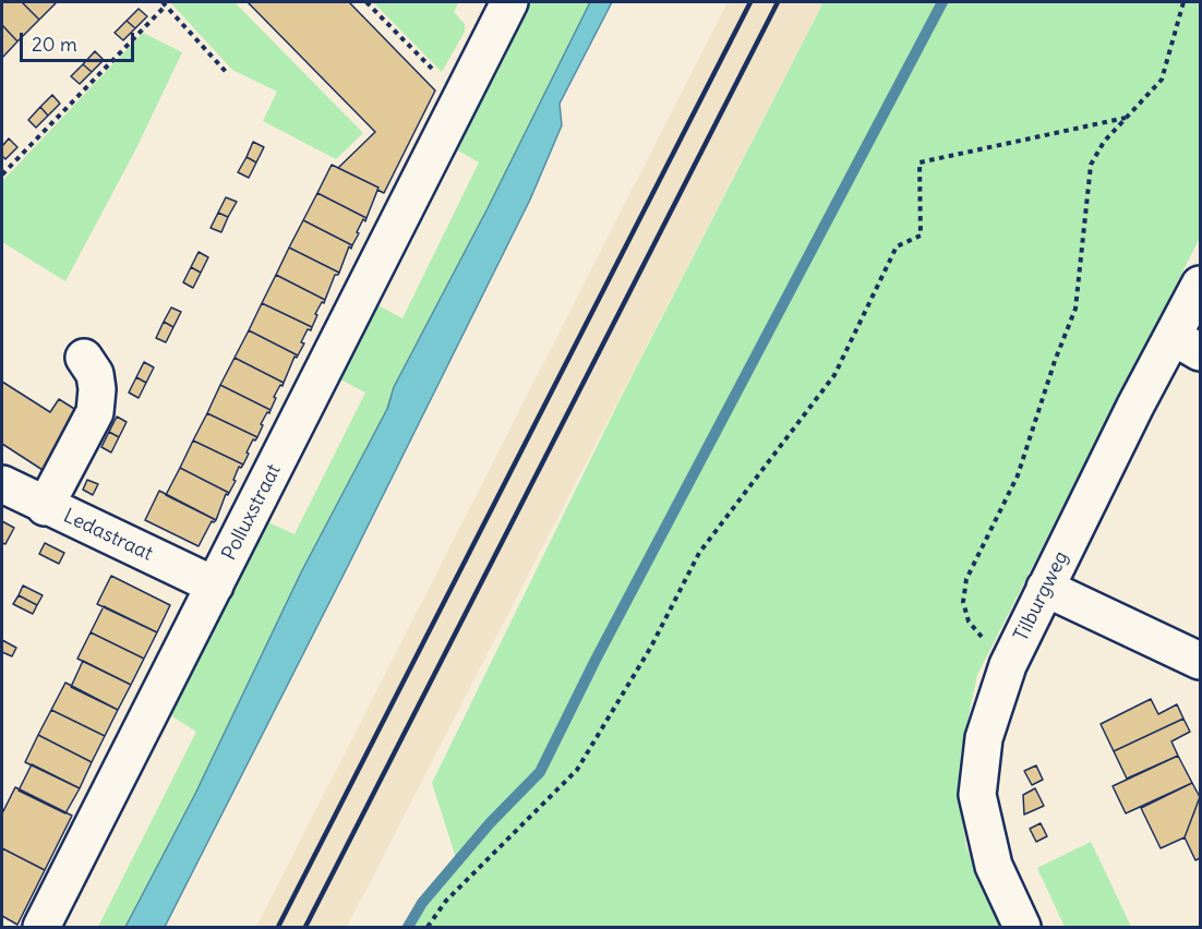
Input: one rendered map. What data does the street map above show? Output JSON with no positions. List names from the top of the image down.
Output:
{
  "streets": {
    "street": ["Polluxstraat", "Ledastraat", "Tilburgweg"]
  },
  "crossings": [
    ["Polluxstraat", "Ledastraat"]
  ],
  "scale_bar": "20 m"
}
